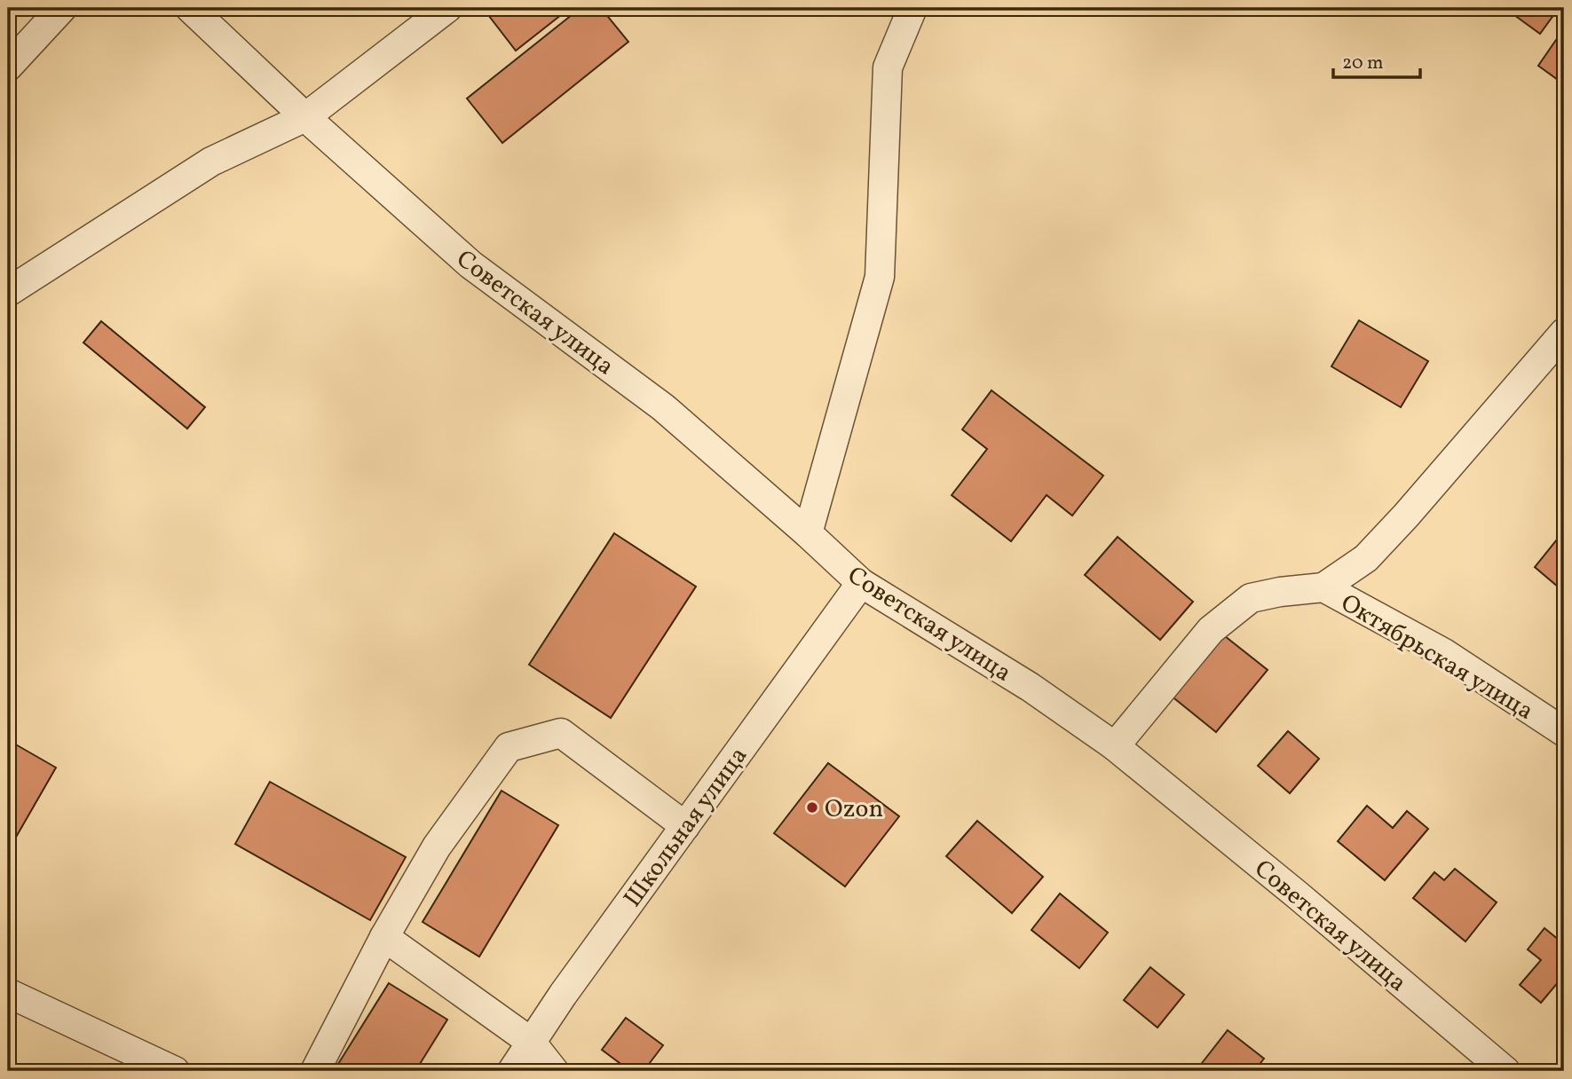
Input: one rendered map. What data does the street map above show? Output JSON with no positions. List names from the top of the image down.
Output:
{
  "streets": {
    "street": ["Советская улица", "Октябрьская улица", "Школьная улица"]
  },
  "crossings": [
    ["Советская улица", "Октябрьская улица"],
    ["Советская улица", "Школьная улица"]
  ],
  "places": ["Ozon"],
  "scale_bar": "20 m"
}
